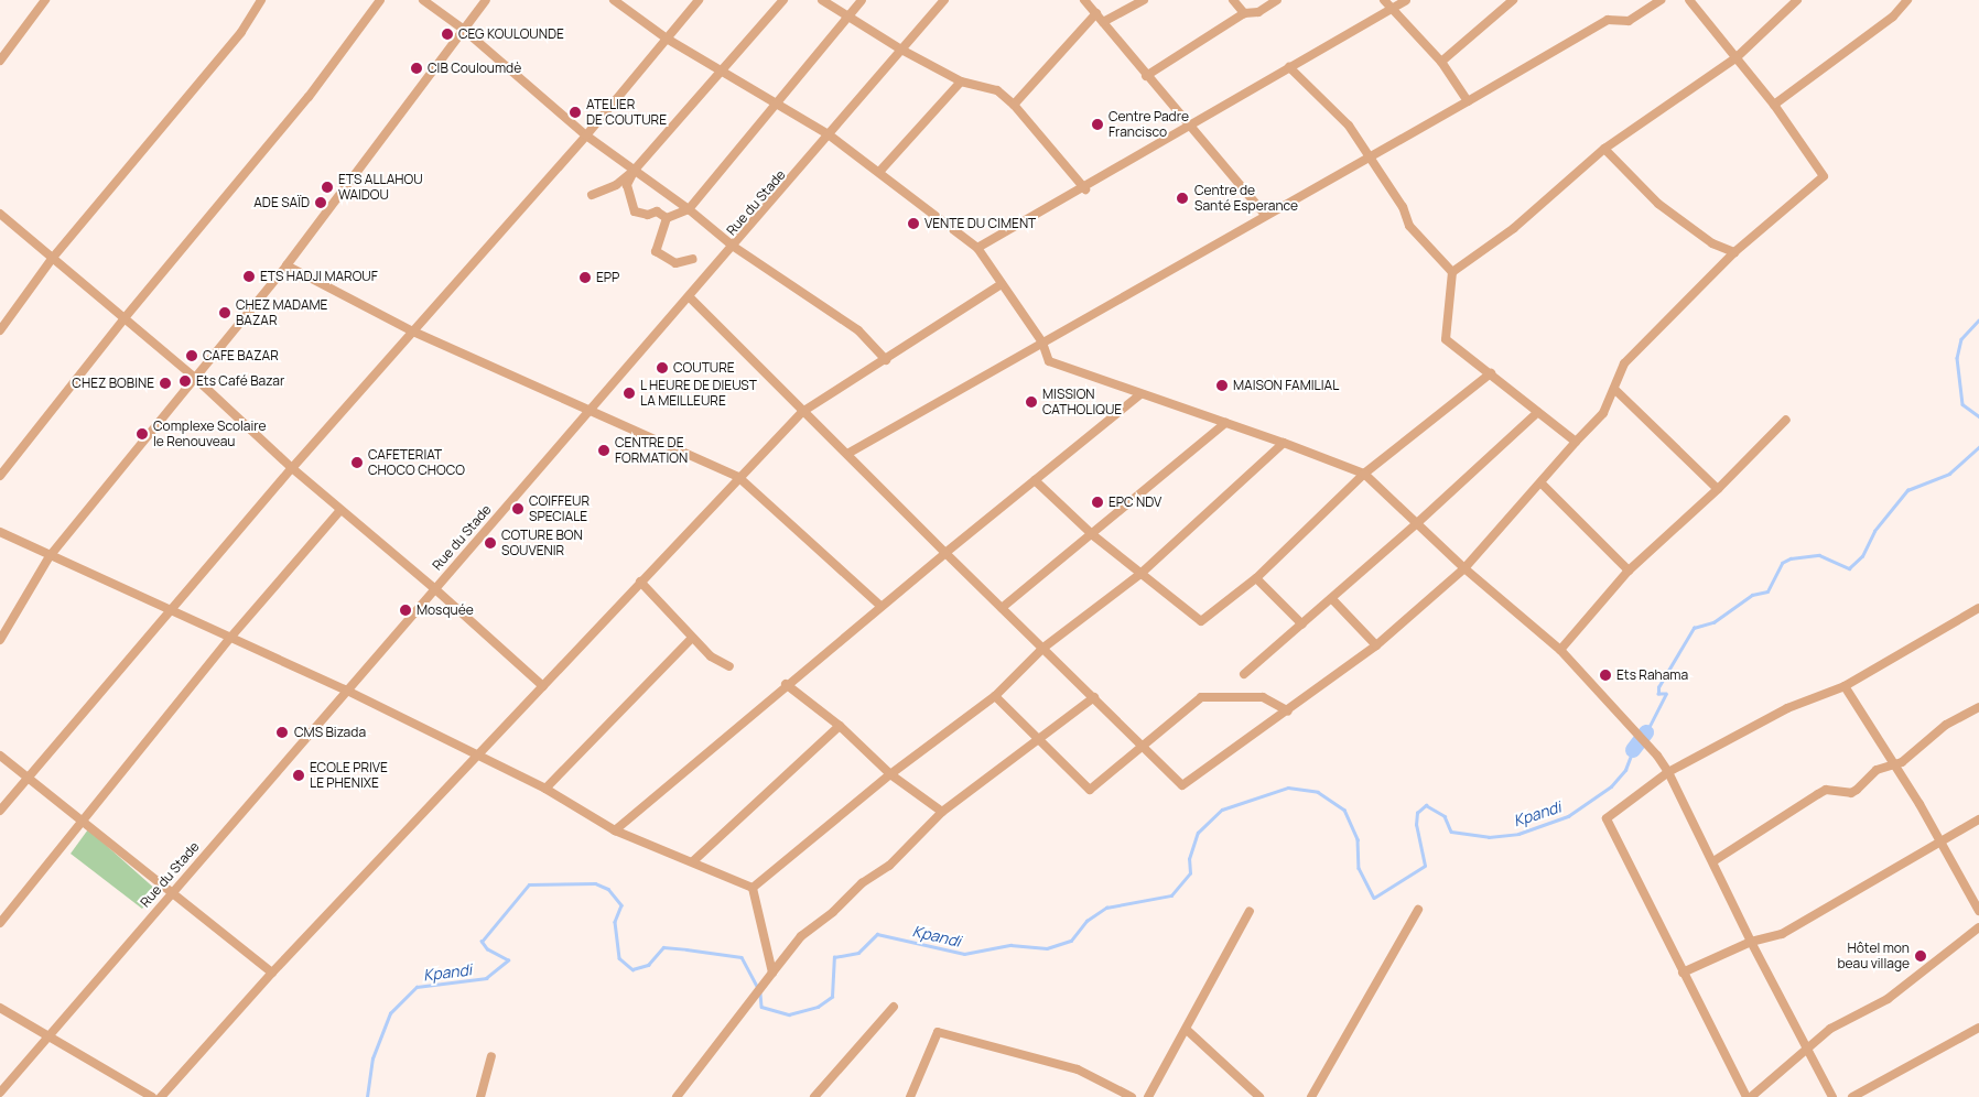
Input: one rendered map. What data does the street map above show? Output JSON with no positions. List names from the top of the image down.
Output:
{
  "streets": {
    "street": ["Rue du Stade"]
  },
  "water": ["Kpandi"],
  "places": [
    "CEG KOULOUNDE",
    "CIB Couloumdè",
    "ATELIER DE COUTURE",
    "Centre Padre Francisco",
    "ETS ALLAHOU WAIDOU",
    "Centre de Santé Esperance",
    "ADE SAÏD",
    "VENTE DU CIMENT",
    "ETS HADJI MAROUF",
    "EPP",
    "CHEZ MADAME BAZAR",
    "CAFE BAZAR",
    "COUTURE",
    "Ets Café Bazar",
    "CHEZ BOBINE",
    "MAISON FAMILIAL",
    "L HEURE DE DIEUST LA MEILLEURE",
    "MISSION CATHOLIQUE",
    "Complexe Scolaire le Renouveau",
    "CENTRE DE FORMATION",
    "CAFETERIAT CHOCO CHOCO",
    "EPC NDV",
    "COIFFEUR SPECIALE",
    "COTURE BON SOUVENIR",
    "Mosquée",
    "Ets Rahama",
    "CMS Bizada",
    "ECOLE PRIVE LE PHENIXE",
    "Hôtel mon beau village"
  ]
}
